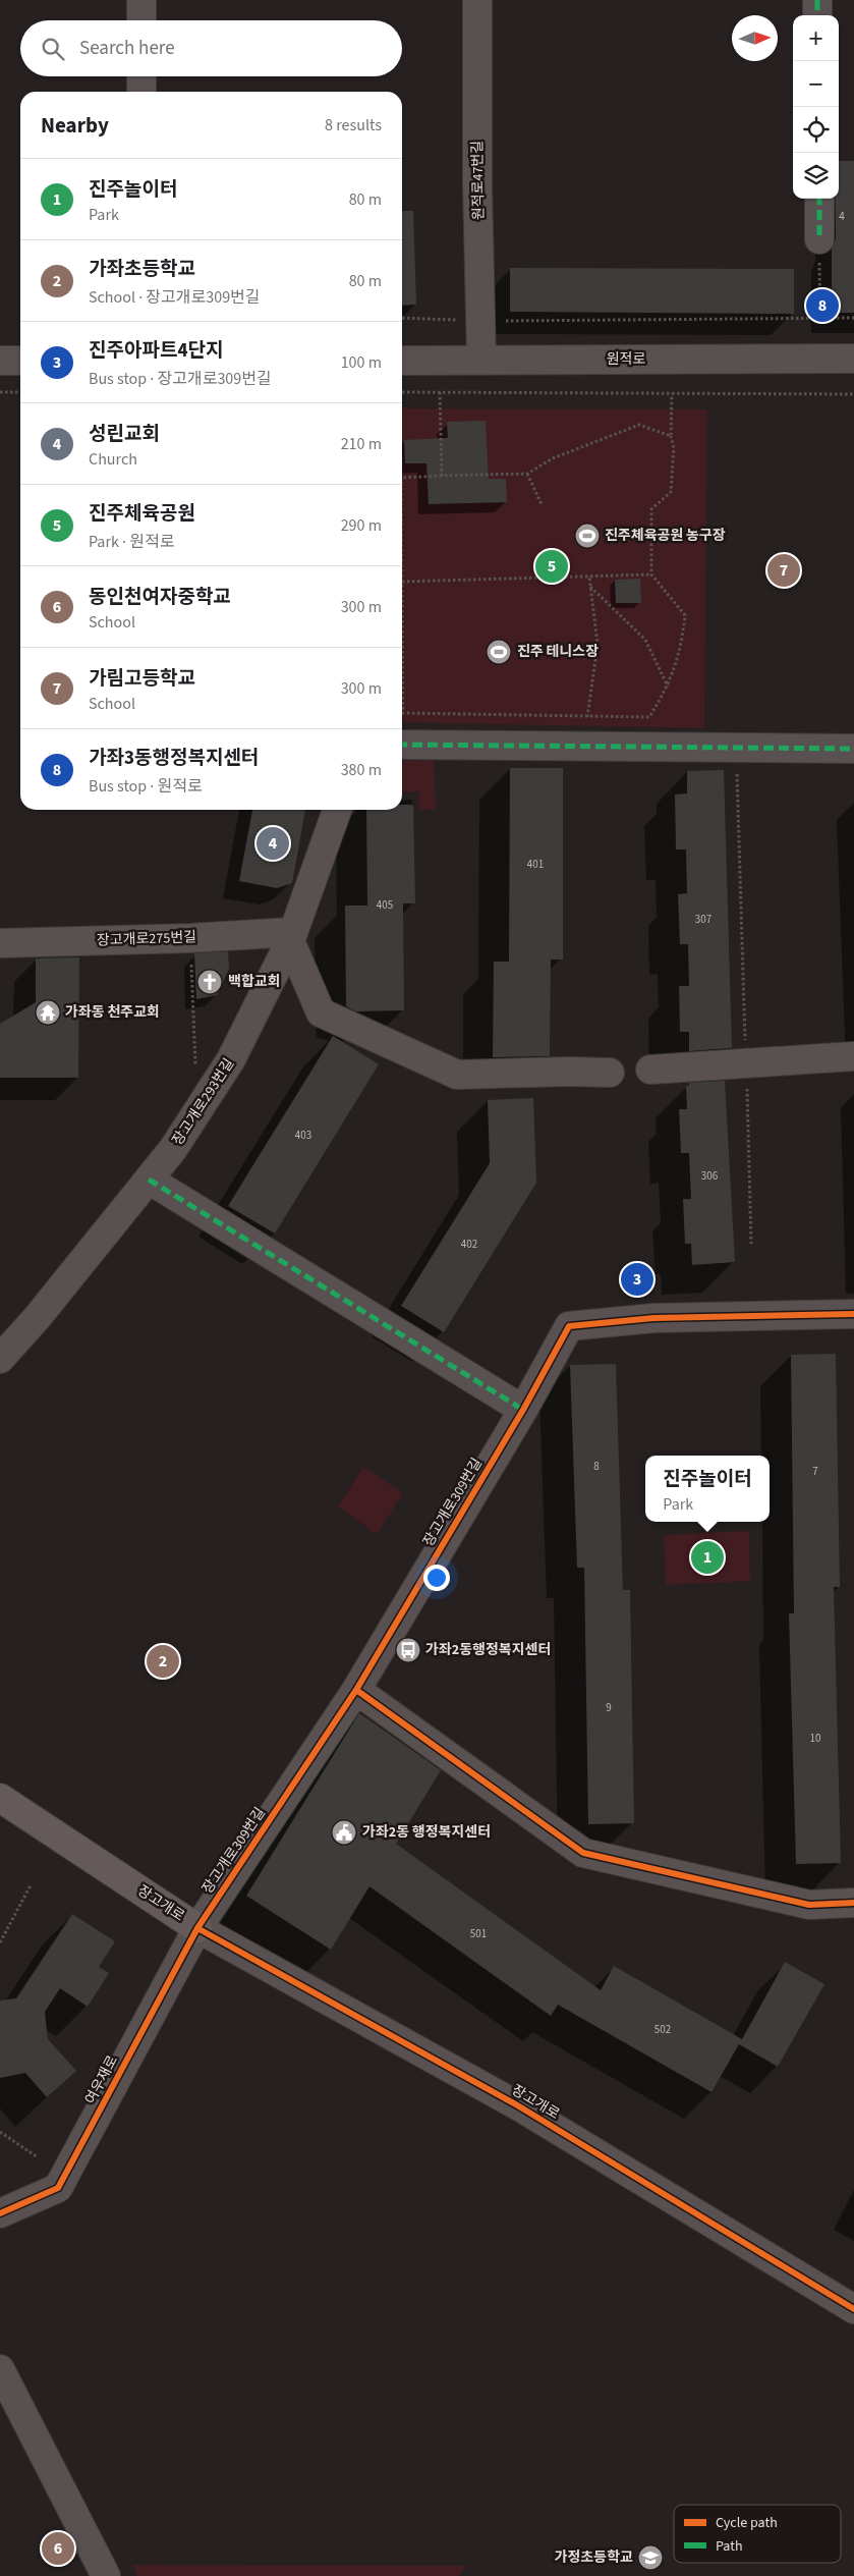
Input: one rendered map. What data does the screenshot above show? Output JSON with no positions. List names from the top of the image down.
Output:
{
  "streets": {
    "main road": ["장고개로"],
    "street": [
      "원적로47번길",
      "원적로",
      "장고개로275번길",
      "장고개로293번길",
      "장고개로309번길",
      "여우재로"
    ]
  },
  "crossings": [
    ["원적로47번길", "원적로"],
    ["장고개로275번길", "장고개로293번길"],
    ["장고개로309번길", "장고개로"],
    ["장고개로309번길", "여우재로"],
    ["장고개로", "여우재로"]
  ],
  "places": {
    "sports": ["진주체육공원 농구장", "진주 테니스장"],
    "church": ["백합교회"],
    "temple": ["가좌동 천주교회"],
    "bus stop": ["가좌2동행정복지센터"],
    "public building": ["가좌2동 행정복지센터"],
    "school or university": ["가정초등학교"]
  },
  "house_numbers": [
    "4",
    "401",
    "405",
    "307",
    "403",
    "306",
    "402",
    "8",
    "7",
    "9",
    "10",
    "501",
    "502"
  ],
  "legend": ["Cycle path", "Path"],
  "north": "right",
  "page": {
    "map_buttons": ["+", "−"],
    "search": "Search here",
    "heading": ["Nearby", "8 results"],
    "list": [
      {
        "mark": "1",
        "name": "진주놀이터",
        "note": "Park",
        "value": "80 m"
      },
      {
        "mark": "2",
        "name": "가좌초등학교",
        "note": "School · 장고개로309번길",
        "value": "80 m"
      },
      {
        "mark": "3",
        "name": "진주아파트4단지",
        "note": "Bus stop · 장고개로309번길",
        "value": "100 m"
      },
      {
        "mark": "4",
        "name": "성린교회",
        "note": "Church",
        "value": "210 m"
      },
      {
        "mark": "5",
        "name": "진주체육공원",
        "note": "Park · 원적로",
        "value": "290 m"
      },
      {
        "mark": "6",
        "name": "동인천여자중학교",
        "note": "School",
        "value": "300 m"
      },
      {
        "mark": "7",
        "name": "가림고등학교",
        "note": "School",
        "value": "300 m"
      },
      {
        "mark": "8",
        "name": "가좌3동행정복지센터",
        "note": "Bus stop · 원적로",
        "value": "380 m"
      }
    ],
    "pins": [
      "8",
      "5",
      "7",
      "4",
      "3",
      "1",
      "2",
      "6"
    ],
    "popup": ["진주놀이터", "Park"]
  }
}
